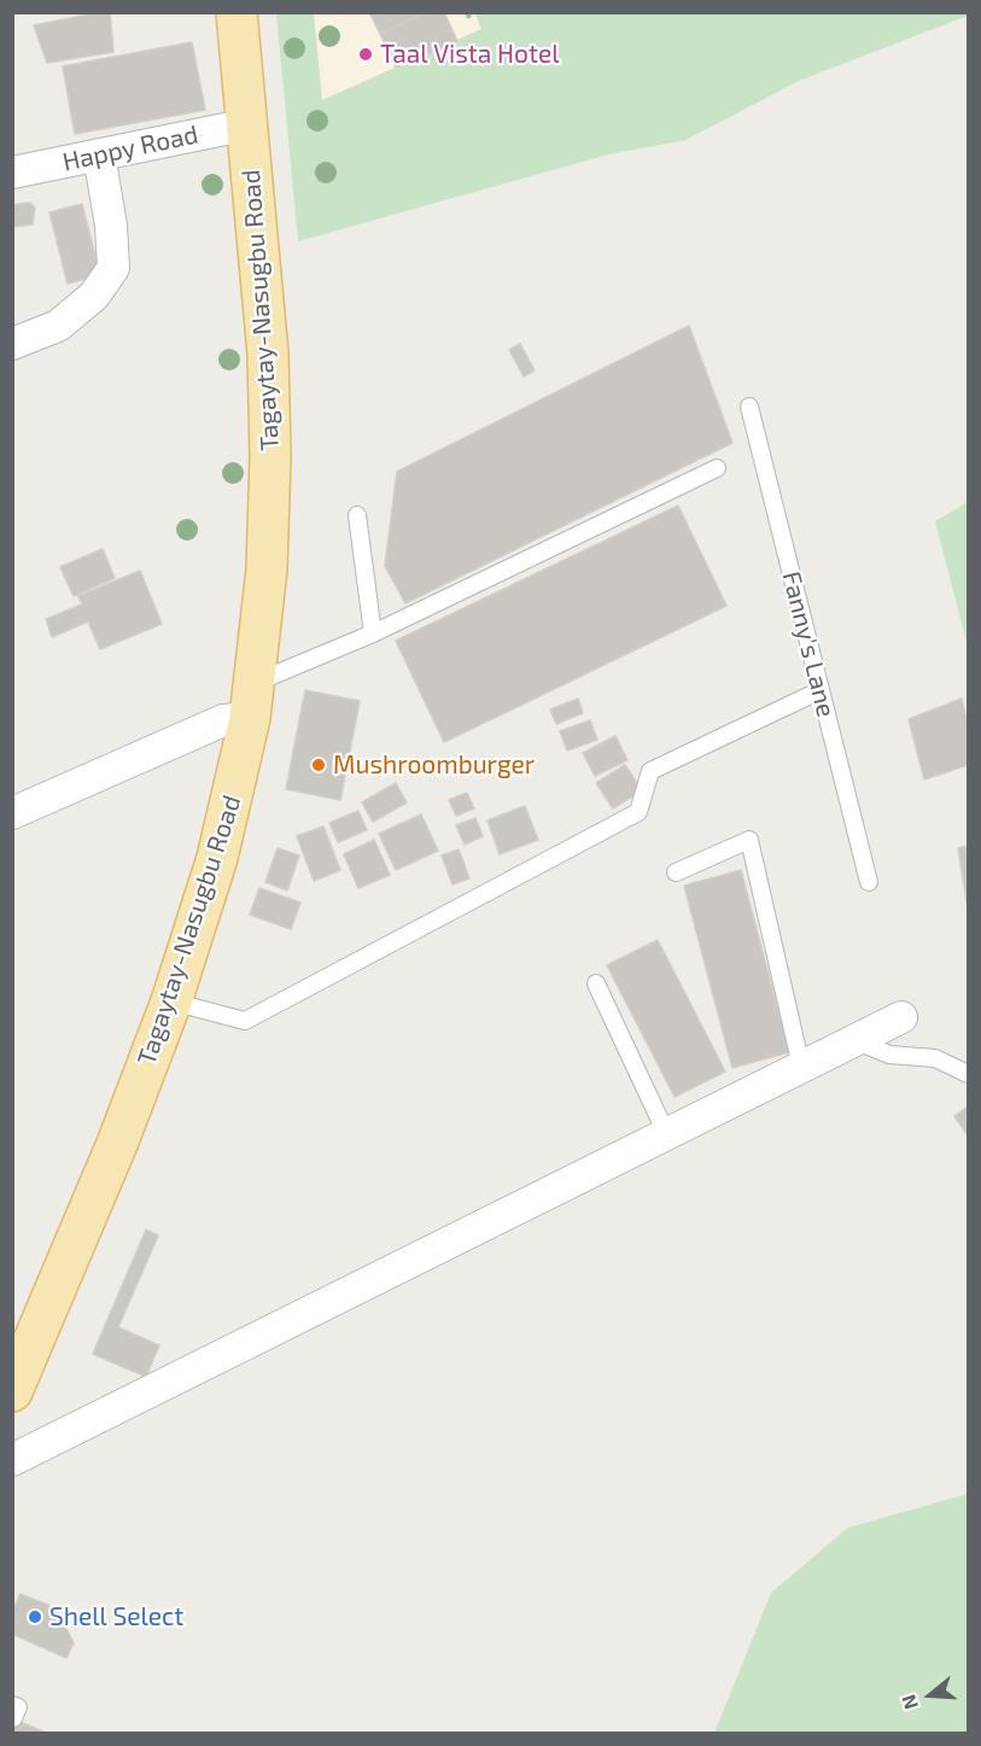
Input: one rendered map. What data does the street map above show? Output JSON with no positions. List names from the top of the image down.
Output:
{
  "streets": {
    "main road": ["Tagaytay-Nasugbu Road"],
    "street": ["Happy Road"],
    "lane": ["Fanny's Lane"]
  },
  "crossings": [
    ["Happy Road", "Tagaytay-Nasugbu Road"]
  ],
  "places": ["Taal Vista Hotel", "Mushroomburger", "Shell Select"],
  "north": "left"
}
